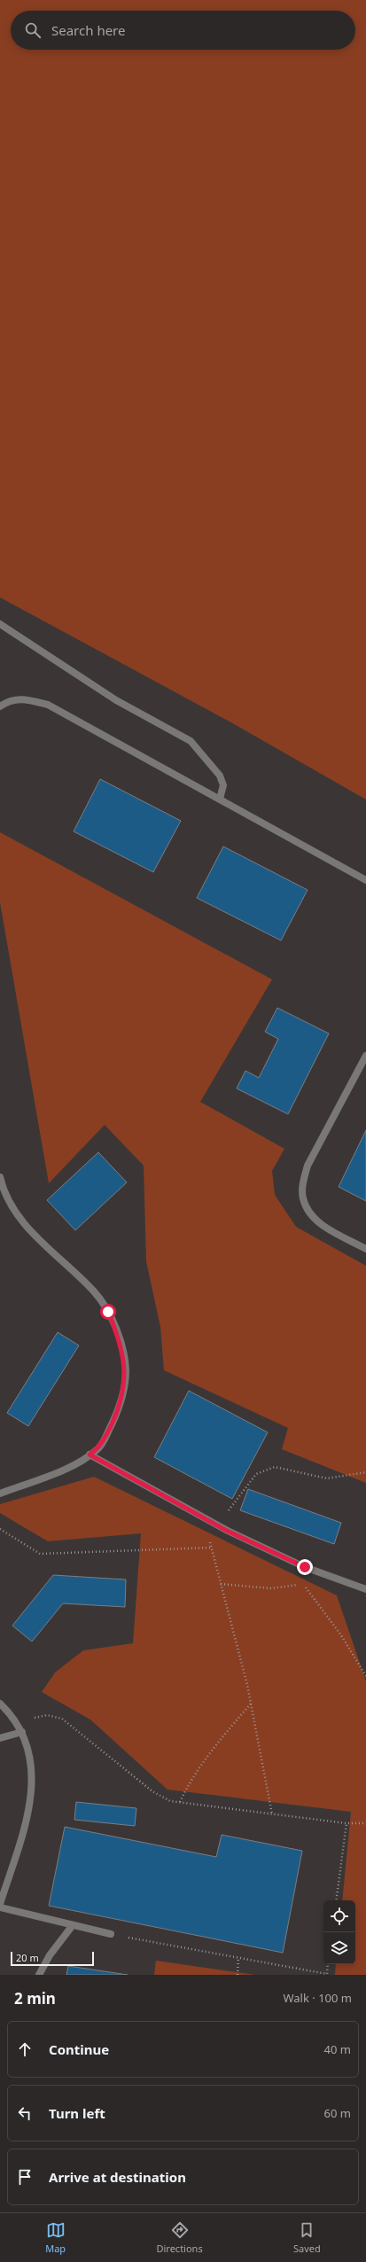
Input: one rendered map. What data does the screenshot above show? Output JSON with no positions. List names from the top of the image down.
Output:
{
  "scale_bar": "20 m",
  "page": {
    "search": "Search here",
    "scale": "20 m",
    "heading": ["2 min", "Walk · 100 m"],
    "list": [
      ["Continue", "40 m"],
      ["Turn left", "60 m"],
      "Arrive at destination"
    ],
    "nav": ["Map", "Directions", "Saved"]
  }
}
